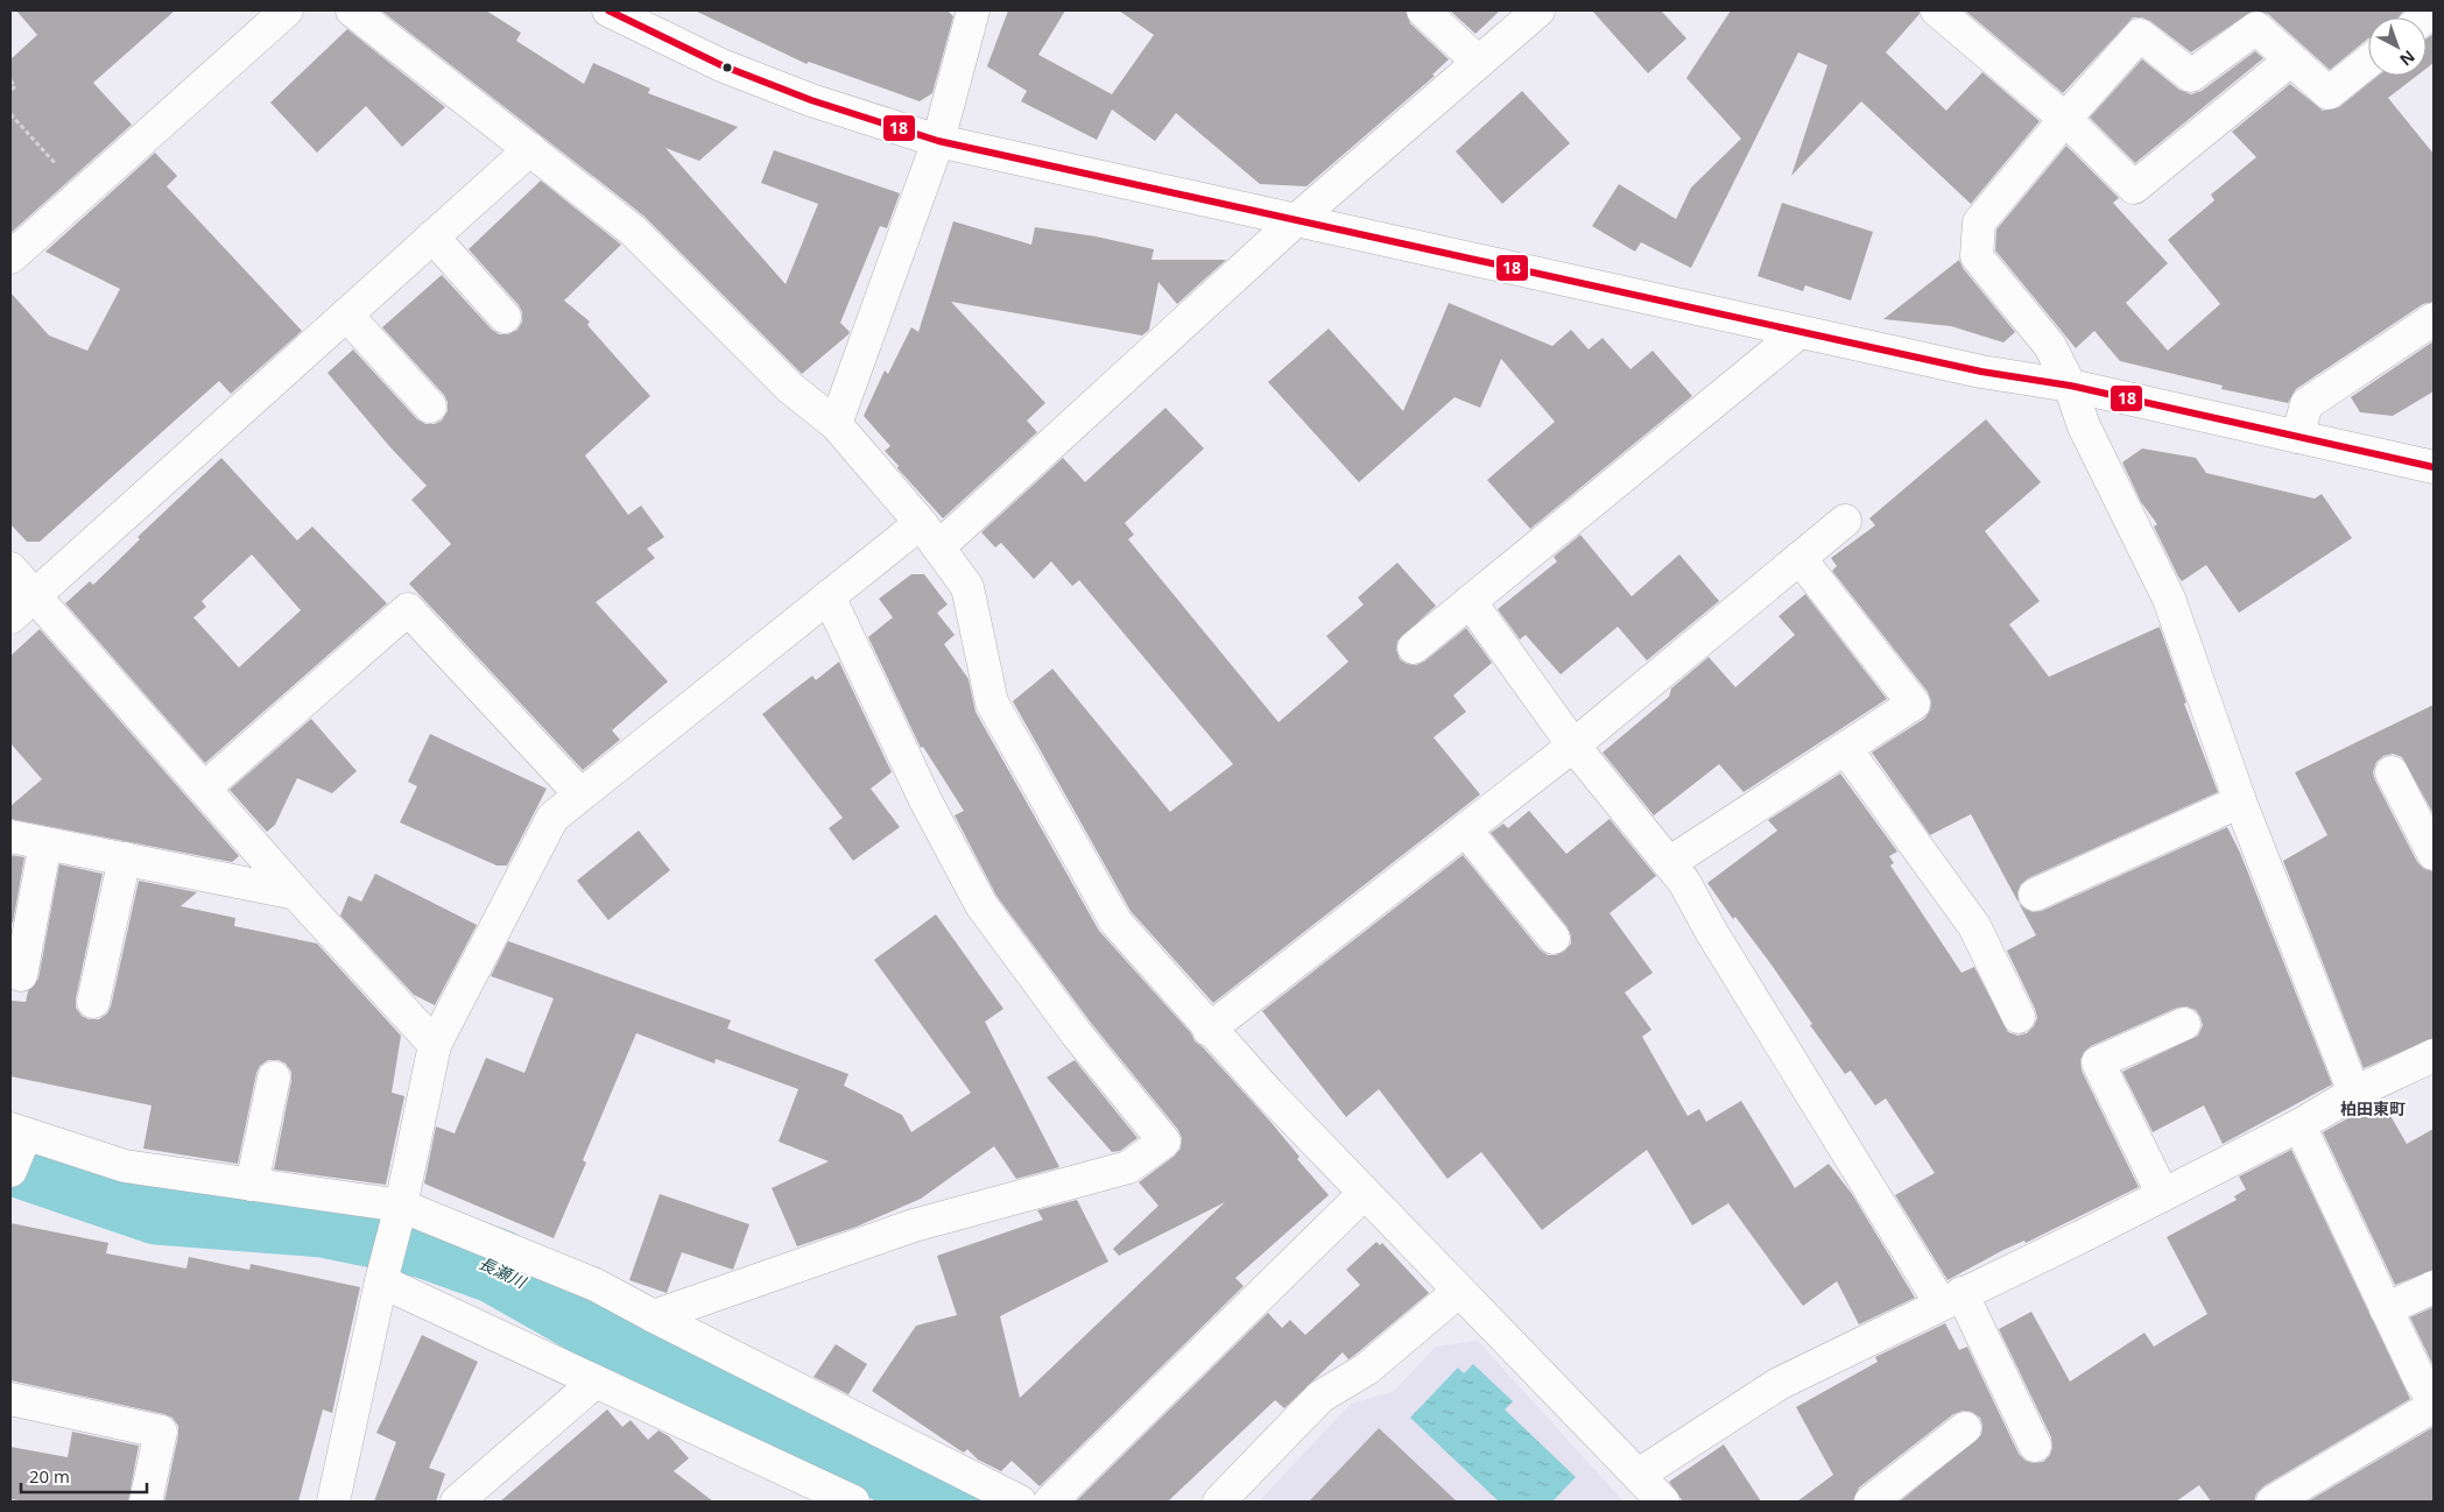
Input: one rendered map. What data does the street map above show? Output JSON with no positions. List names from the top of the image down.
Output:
{
  "districts": ["柏田東町"],
  "water": ["長瀬川"],
  "lines": ["transit line 18"],
  "scale_bar": "20 m",
  "north": "bottom right"
}
